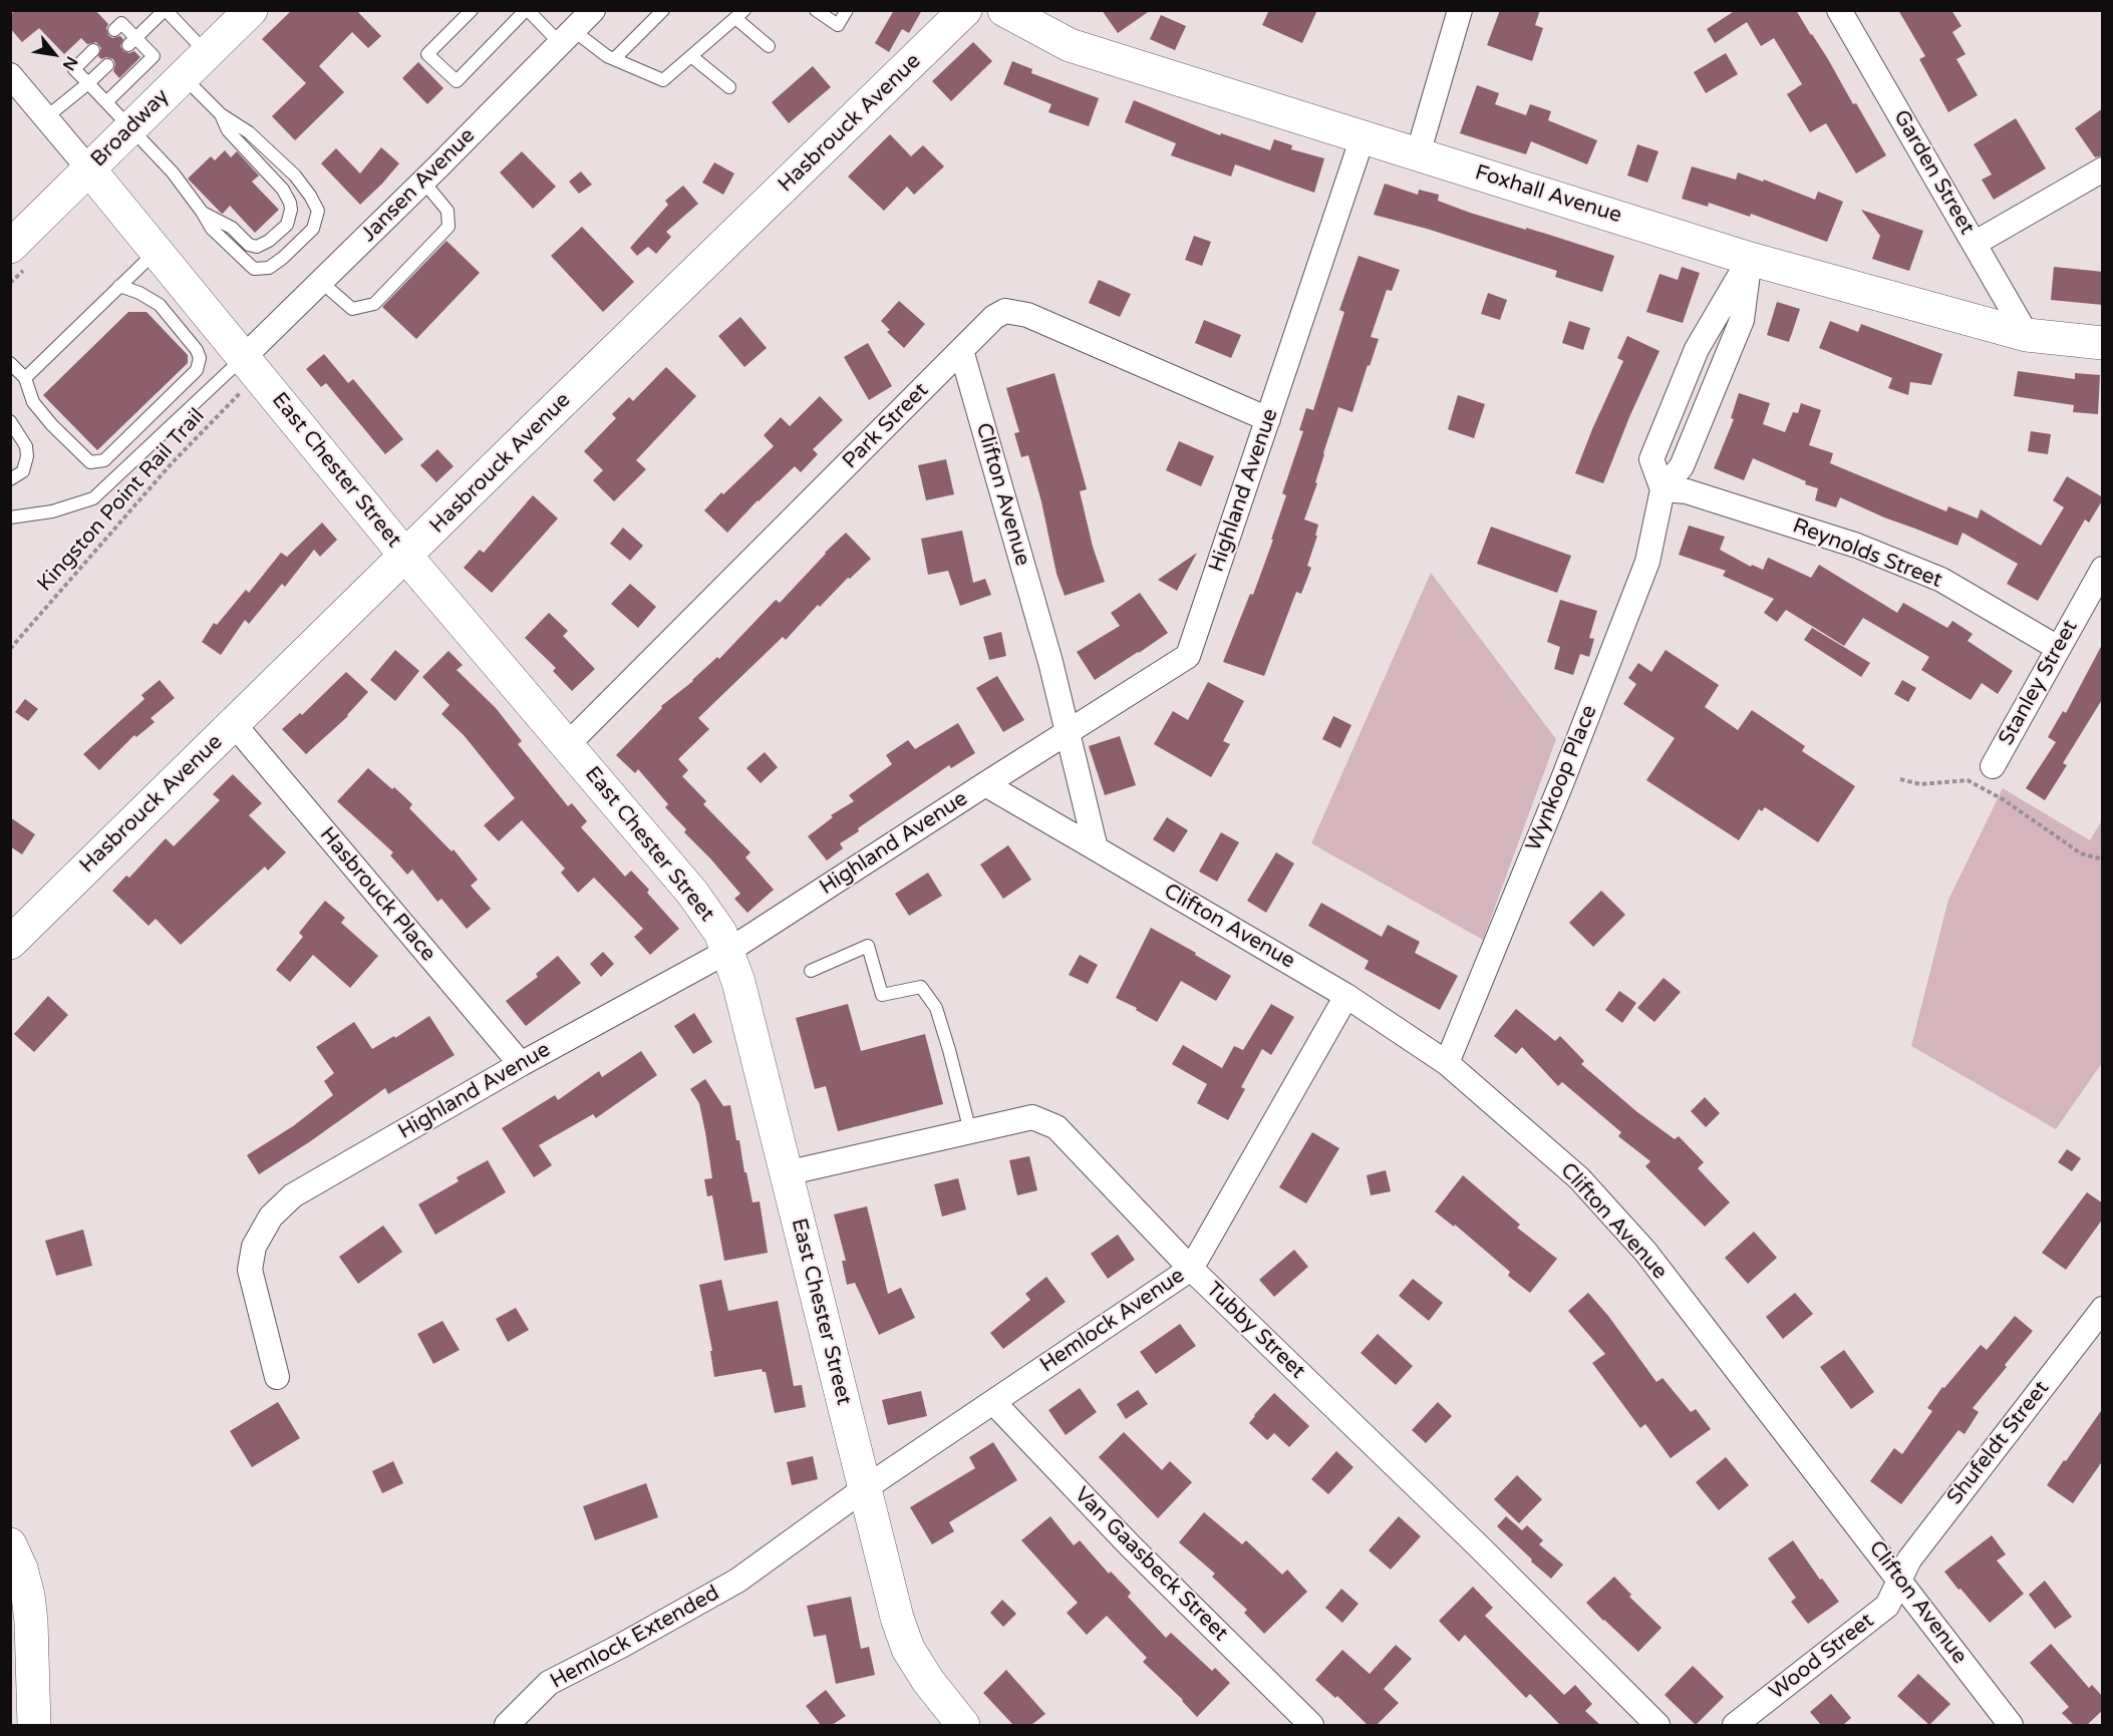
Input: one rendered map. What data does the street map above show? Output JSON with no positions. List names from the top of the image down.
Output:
{
  "streets": {
    "main road": [
      "Hasbrouck Avenue",
      "Broadway",
      "Foxhall Avenue",
      "East Chester Street"
    ],
    "street": [
      "Garden Street",
      "Jansen Avenue",
      "Park Street",
      "Highland Avenue",
      "Clifton Avenue",
      "Reynolds Street",
      "Stanley Street",
      "Wynkoop Place",
      "Hasbrouck Place",
      "Hemlock Avenue",
      "Tubby Street",
      "Shufeldt Street",
      "Van Gaasbeck Street",
      "Hemlock Extended",
      "Wood Street"
    ],
    "path": ["Kingston Point Rail Trail"]
  },
  "crossings": [
    ["Hasbrouck Avenue", "East Chester Street"],
    ["Hasbrouck Avenue", "Hasbrouck Place"],
    ["Broadway", "East Chester Street"],
    ["Garden Street", "Foxhall Avenue"],
    ["Jansen Avenue", "East Chester Street"],
    ["Jansen Avenue", "Kingston Point Rail Trail"],
    ["Foxhall Avenue", "Highland Avenue"],
    ["Foxhall Avenue", "Wynkoop Place"],
    ["Park Street", "East Chester Street"],
    ["Park Street", "Highland Avenue"],
    ["Park Street", "Clifton Avenue"],
    ["East Chester Street", "Highland Avenue"],
    ["East Chester Street", "Kingston Point Rail Trail"],
    ["East Chester Street", "Hemlock Avenue"],
    ["East Chester Street", "Tubby Street"],
    ["East Chester Street", "Hemlock Extended"],
    ["Highland Avenue", "Clifton Avenue"],
    ["Highland Avenue", "Hasbrouck Place"],
    ["Clifton Avenue", "Wynkoop Place"],
    ["Clifton Avenue", "Hemlock Avenue"],
    ["Clifton Avenue", "Shufeldt Street"],
    ["Clifton Avenue", "Wood Street"],
    ["Reynolds Street", "Stanley Street"],
    ["Reynolds Street", "Wynkoop Place"],
    ["Hemlock Avenue", "Tubby Street"],
    ["Hemlock Avenue", "Van Gaasbeck Street"],
    ["Hemlock Avenue", "Hemlock Extended"],
    ["Shufeldt Street", "Wood Street"]
  ],
  "north": "bottom right"
}
